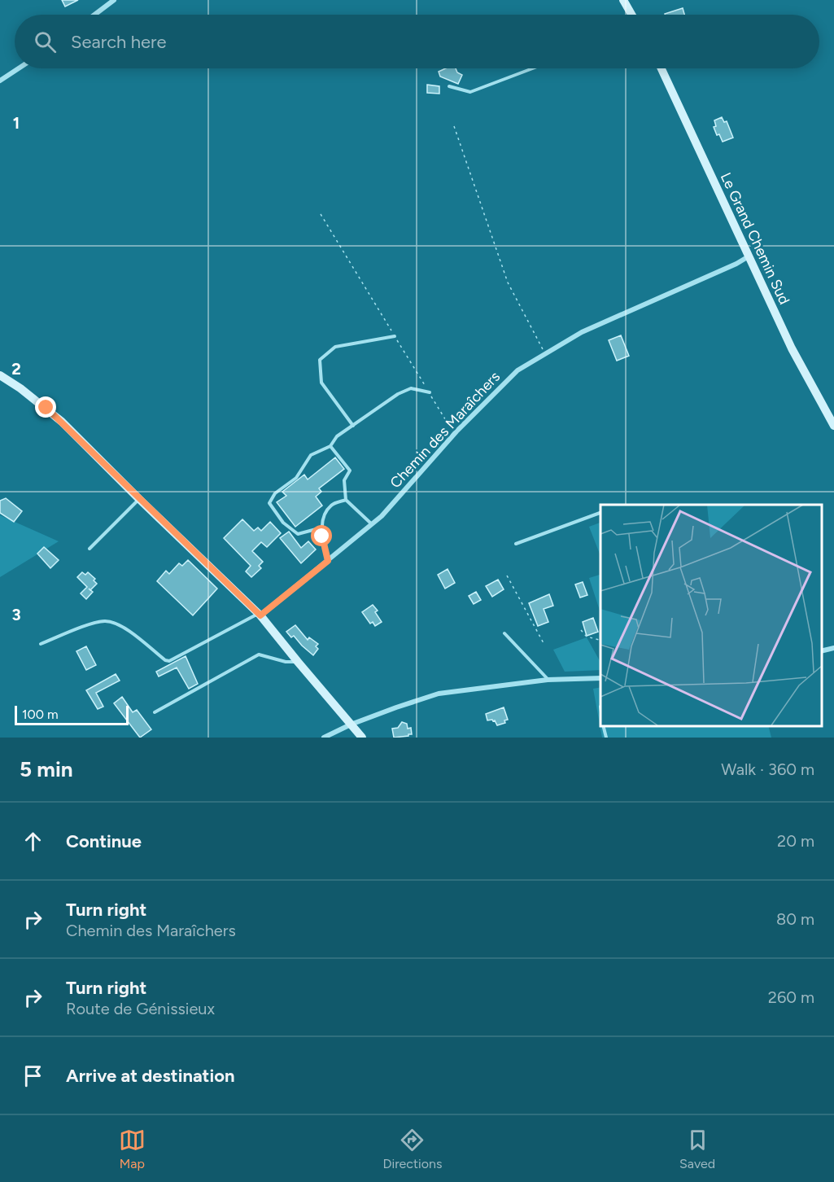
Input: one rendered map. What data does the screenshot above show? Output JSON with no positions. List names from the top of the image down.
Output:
{
  "streets": {
    "street": ["Le Grand Chemin Sud", "Chemin des Maraîchers"]
  },
  "crossings": [
    ["Le Grand Chemin Sud", "Chemin des Maraîchers"]
  ],
  "scale_bar": "100 m",
  "page": {
    "search": "Search here",
    "scale": "100 m",
    "heading": ["5 min", "Walk · 360 m"],
    "list": [
      ["Continue", "20 m"],
      ["Turn right", "Chemin des Maraîchers", "80 m"],
      ["Turn right", "Route de Génissieux", "260 m"],
      "Arrive at destination"
    ],
    "nav": ["Map", "Directions", "Saved"]
  },
  "grid": {
    "rows": ["1", "2", "3"]
  }
}
